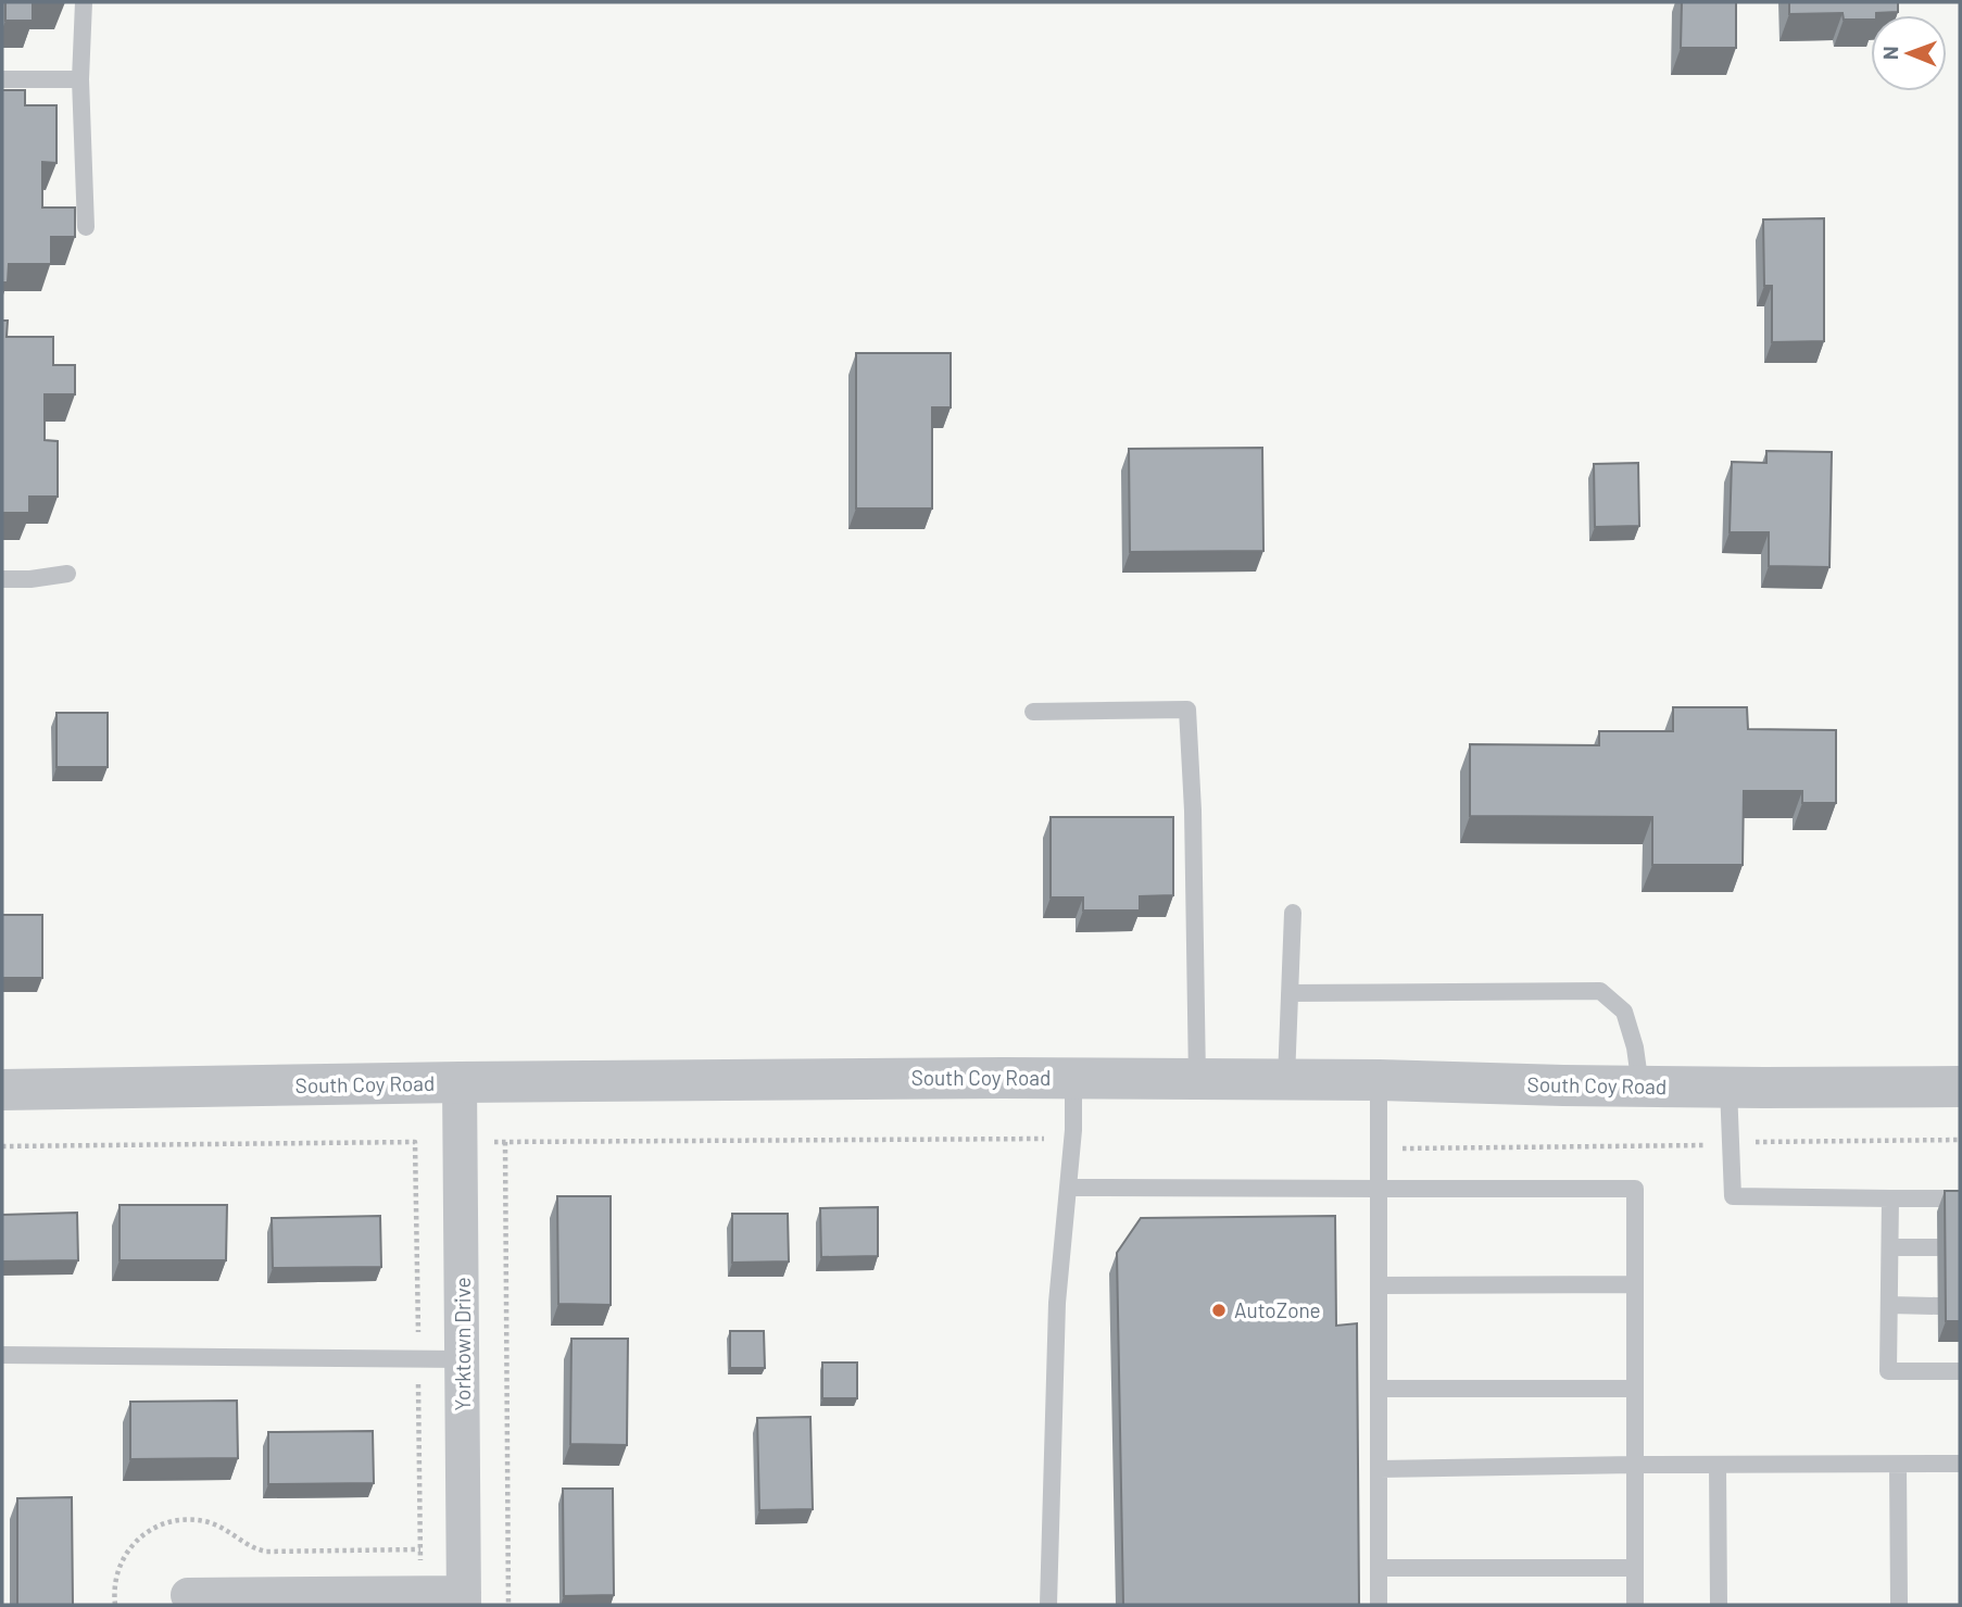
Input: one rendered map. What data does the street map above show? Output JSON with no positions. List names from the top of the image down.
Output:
{
  "streets": {
    "street": ["South Coy Road", "Yorktown Drive"]
  },
  "crossings": [
    ["South Coy Road", "Yorktown Drive"]
  ],
  "places": ["AutoZone"],
  "north": "left"
}
